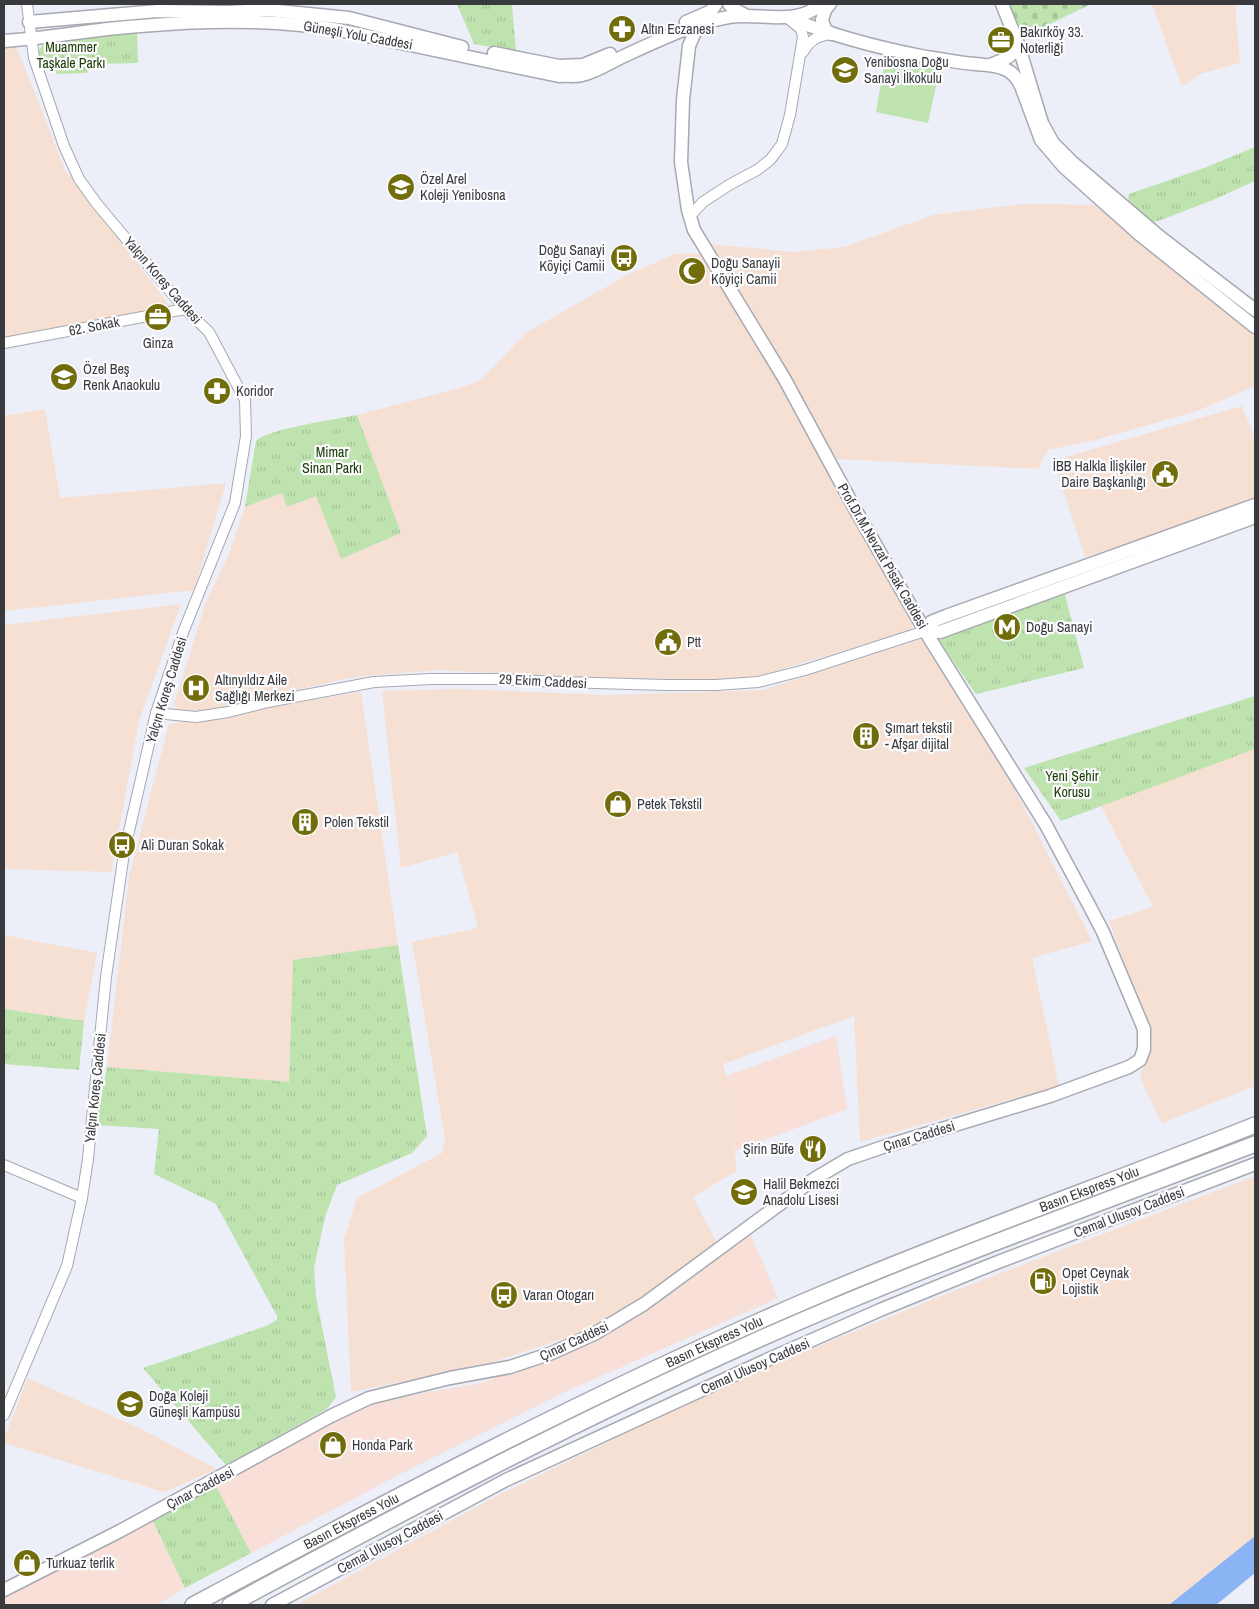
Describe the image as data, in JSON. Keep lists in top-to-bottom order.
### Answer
{
  "streets": {
    "highway": ["Basın Ekspress Yolu"],
    "main road": [
      "Güneşli Yolu Caddesi",
      "Prof.Dr.M.Nevzat Pisak Caddesi",
      "Çınar Caddesi",
      "Cemal Ulusoy Caddesi"
    ],
    "street": ["Yalçın Koreş Caddesi", "62. Sokak", "29 Ekim Caddesi"]
  },
  "crossings": [
    ["Güneşli Yolu Caddesi", "Yalçın Koreş Caddesi"],
    ["Güneşli Yolu Caddesi", "Prof.Dr.M.Nevzat Pisak Caddesi"],
    ["Yalçın Koreş Caddesi", "62. Sokak"],
    ["Yalçın Koreş Caddesi", "29 Ekim Caddesi"],
    ["Prof.Dr.M.Nevzat Pisak Caddesi", "29 Ekim Caddesi"],
    ["Prof.Dr.M.Nevzat Pisak Caddesi", "Çınar Caddesi"]
  ],
  "parks": ["Muammer Taşkale Parkı", "Mimar Sinan Parkı", "Yeni Şehir Korusu"],
  "places": {
    "pharmacy": ["Altın Eczanesi", "Koridor"],
    "office": ["Bakırköy 33. Noterliği", "Ginza"],
    "school or university": [
      "Yenibosna Doğu Sanayi İlkokulu",
      "Özel Arel Koleji Yenibosna",
      "Özel Beş Renk Anaokulu",
      "Halil Bekmezci Anadolu Lisesi",
      "Doğa Koleji Güneşli Kampüsü"
    ],
    "bus stop": ["Doğu Sanayi Köyiçi Camii", "Ali Duran Sokak", "Varan Otogarı"],
    "mosque": ["Doğu Sanayii Köyiçi Camii"],
    "public building": ["İBB Halkla İlişkiler Daire Başkanlığı", "Ptt"],
    "metro station": ["Doğu Sanayi"],
    "hospital": ["Altınyıldız Aile Sağlığı Merkezi"],
    "building": ["Şımart tekstil - Afşar dijital", "Polen Tekstil"],
    "shop": ["Petek Tekstil", "Honda Park", "Turkuaz terlik"],
    "restaurant": ["Şirin Büfe"],
    "fuel station": ["Opet Ceynak Lojistik"]
  }
}
